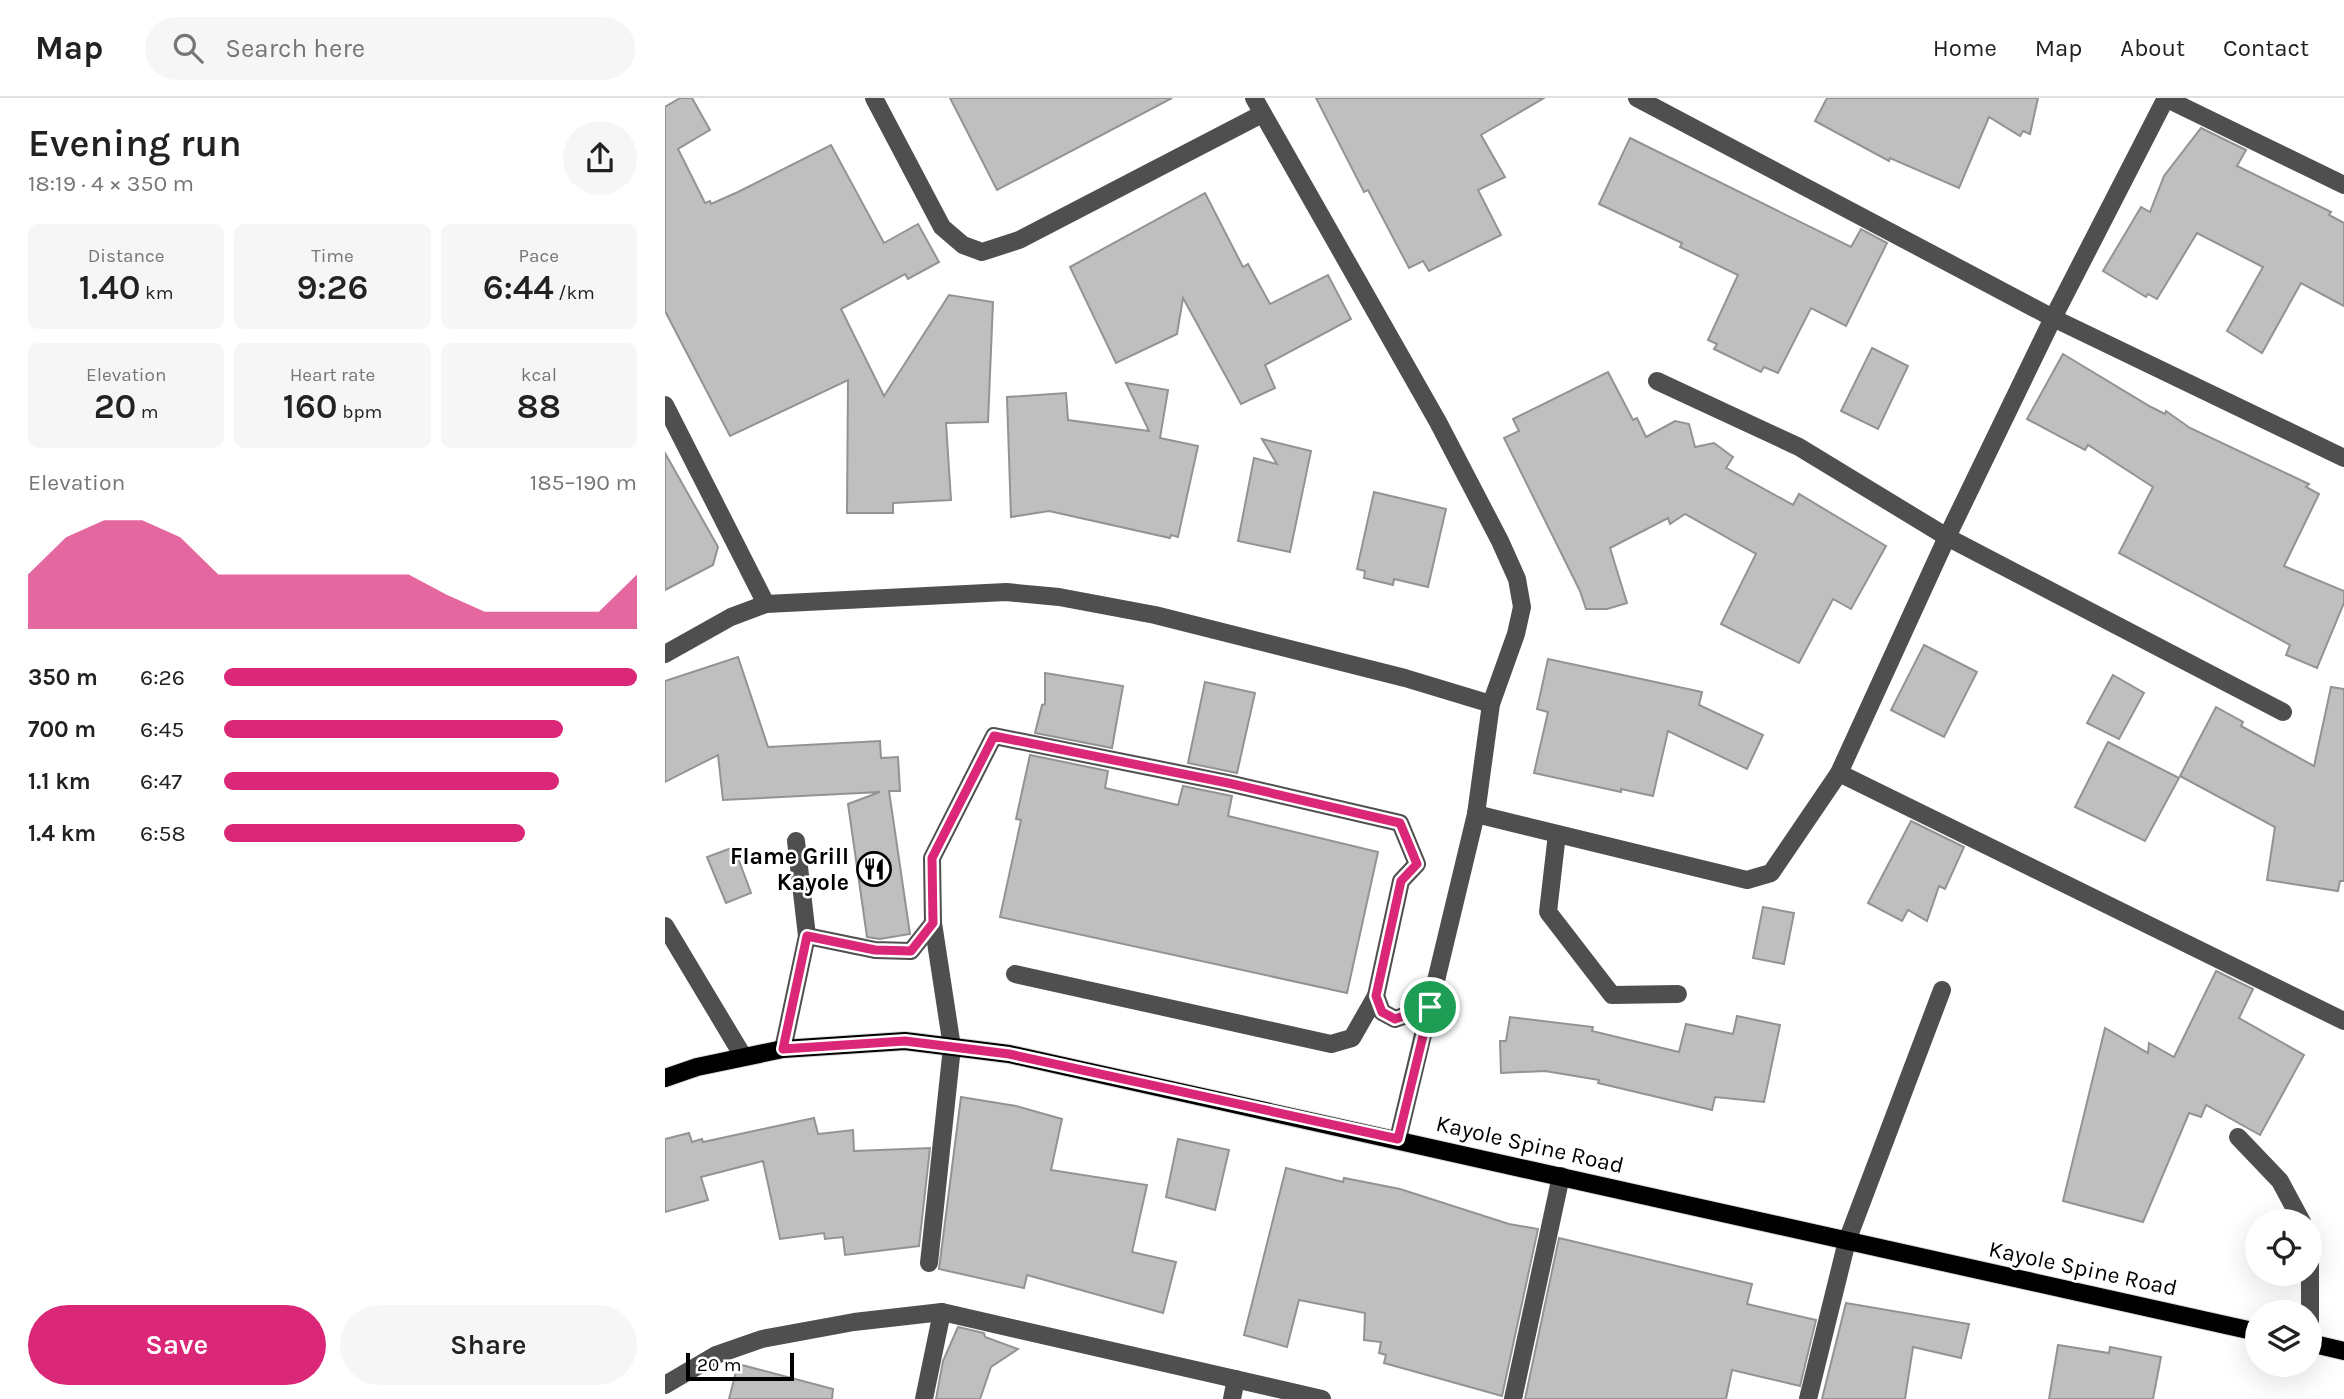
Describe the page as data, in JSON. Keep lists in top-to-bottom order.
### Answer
{
  "streets": {
    "main road": ["Kayole Spine Road"]
  },
  "places": {
    "restaurant": ["Flame Grill Kayole"]
  },
  "scale_bar": "20 m",
  "page": {
    "header": "Map",
    "search": "Search here",
    "nav": [
      "Home",
      "Map",
      "About",
      "Contact"
    ],
    "heading": ["Evening run", "18:19 · 4 × 350 m"],
    "stats": [
      ["Distance", "1.40 km"],
      ["Time", "9:26"],
      ["Pace", "6:44 /km"],
      ["Elevation", "20 m"],
      ["Heart rate", "160 bpm"],
      ["kcal", "88"]
    ],
    "chart": ["Elevation", "185–190 m"],
    "list": [
      {
        "name": "350 m",
        "note": "6:26"
      },
      {
        "name": "700 m",
        "note": "6:45"
      },
      {
        "name": "1.1 km",
        "note": "6:47"
      },
      {
        "name": "1.4 km",
        "note": "6:58"
      }
    ],
    "buttons": ["Save", "Share"],
    "scale": "20 m"
  }
}
